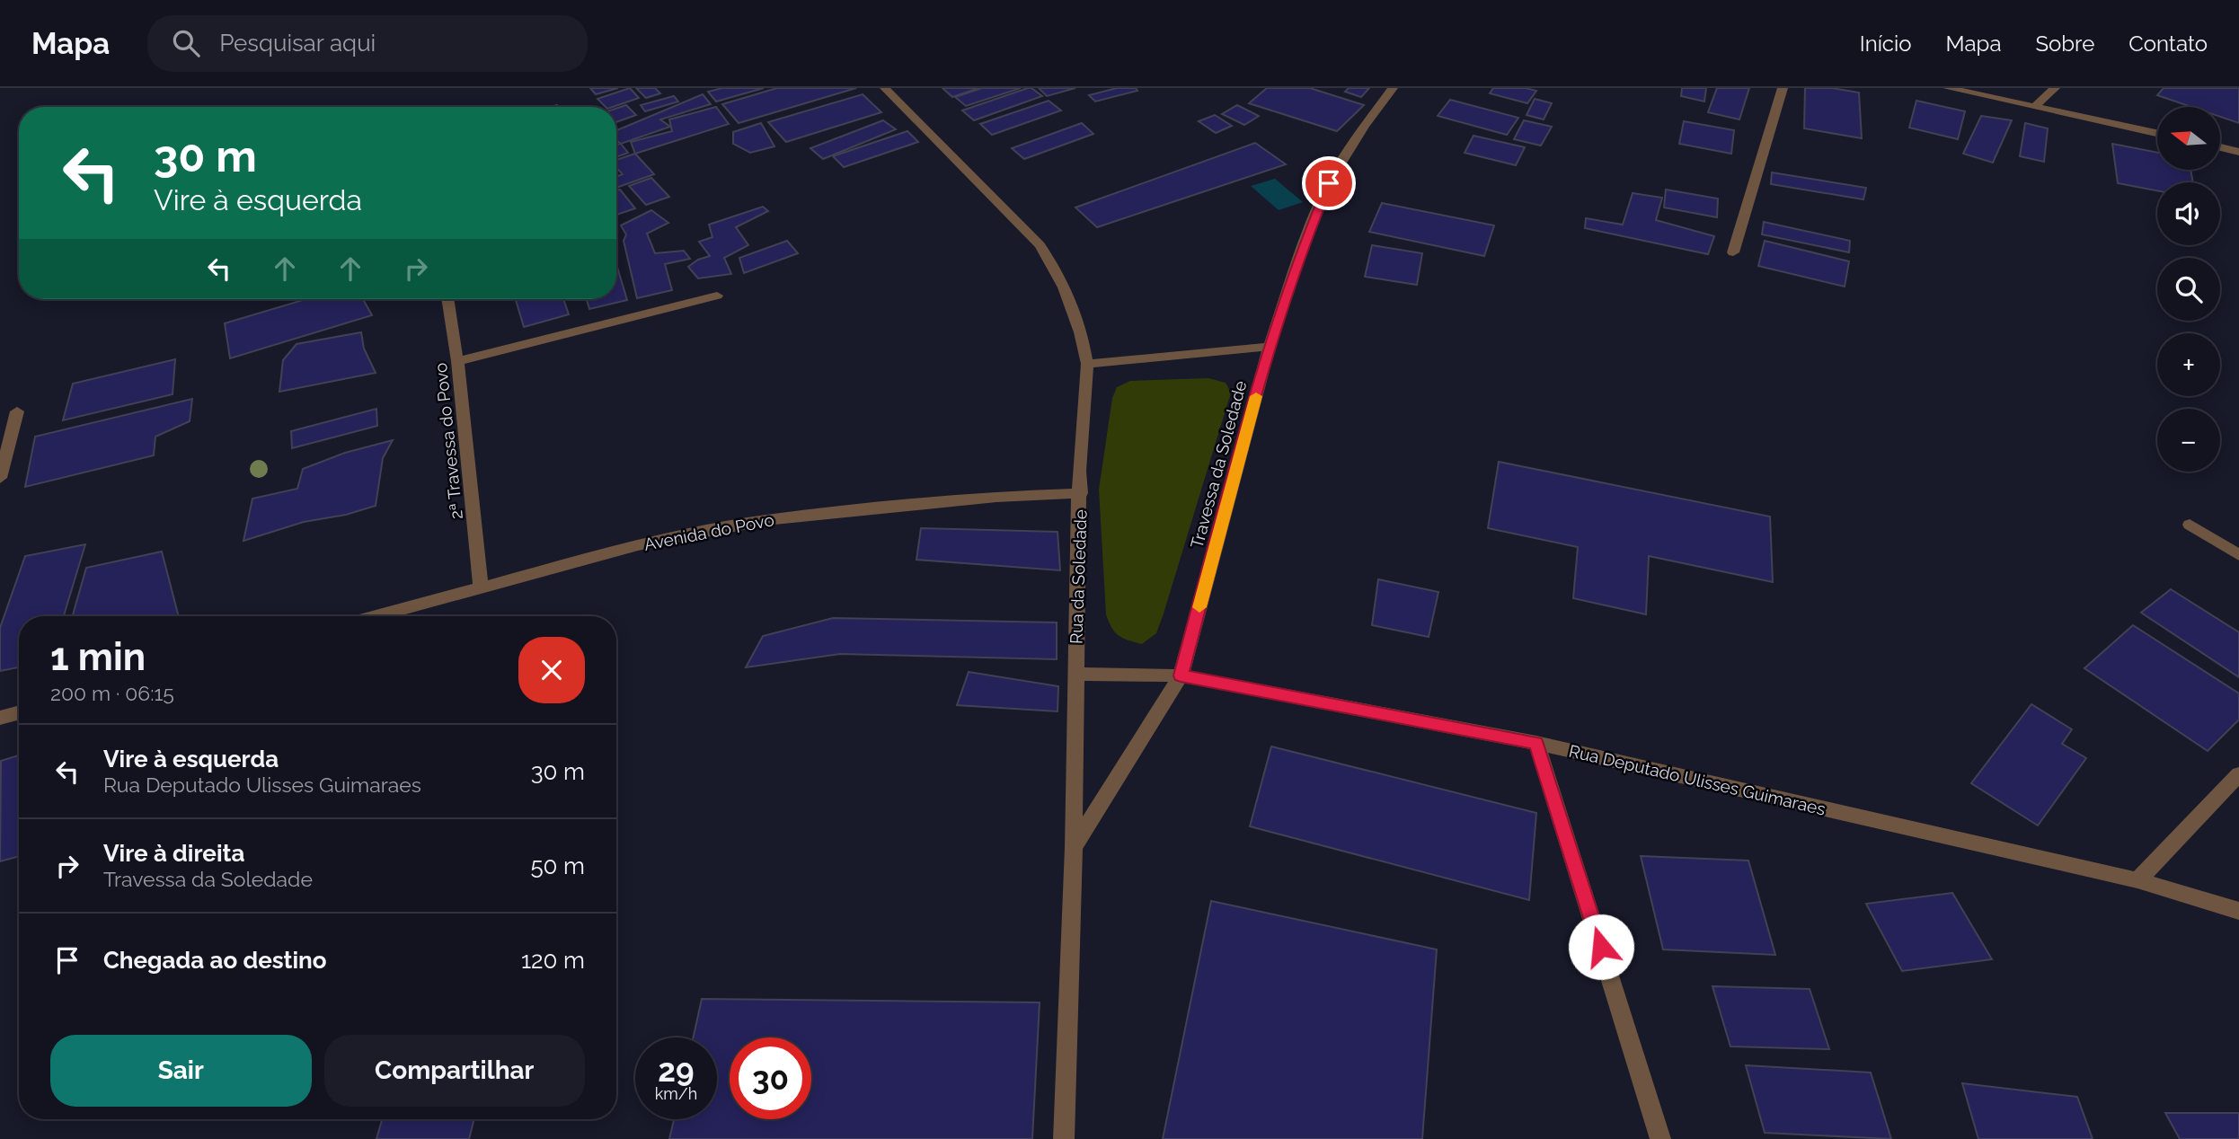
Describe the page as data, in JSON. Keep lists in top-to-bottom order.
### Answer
{
  "streets": {
    "street": [
      "2ª Travessa do Povo",
      "Travessa da Soledade",
      "Avenida do Povo",
      "Rua da Soledade",
      "Rua Deputado Ulisses Guimaraes"
    ]
  },
  "crossings": [
    ["2ª Travessa do Povo", "Avenida do Povo"],
    ["Travessa da Soledade", "Rua da Soledade"],
    ["Travessa da Soledade", "Rua Deputado Ulisses Guimaraes"],
    ["Avenida do Povo", "Rua da Soledade"],
    ["Rua da Soledade", "Rua Deputado Ulisses Guimaraes"]
  ],
  "north": "left",
  "page": {
    "header": "Mapa",
    "search": "Pesquisar aqui",
    "nav": [
      "Início",
      "Mapa",
      "Sobre",
      "Contato"
    ],
    "map_buttons": ["+", "−"],
    "turn": ["30 m", "Vire à esquerda"],
    "heading": ["1 min", "200 m · 06:15"],
    "list": [
      {
        "name": "Vire à esquerda",
        "note": "Rua Deputado Ulisses Guimaraes",
        "value": "30 m"
      },
      {
        "name": "Vire à direita",
        "note": "Travessa da Soledade",
        "value": "50 m"
      },
      {
        "name": "Chegada ao destino",
        "value": "120 m"
      }
    ],
    "buttons": ["Sair", "Compartilhar"],
    "speed": "29 km/h",
    "limit": "30"
  }
}
